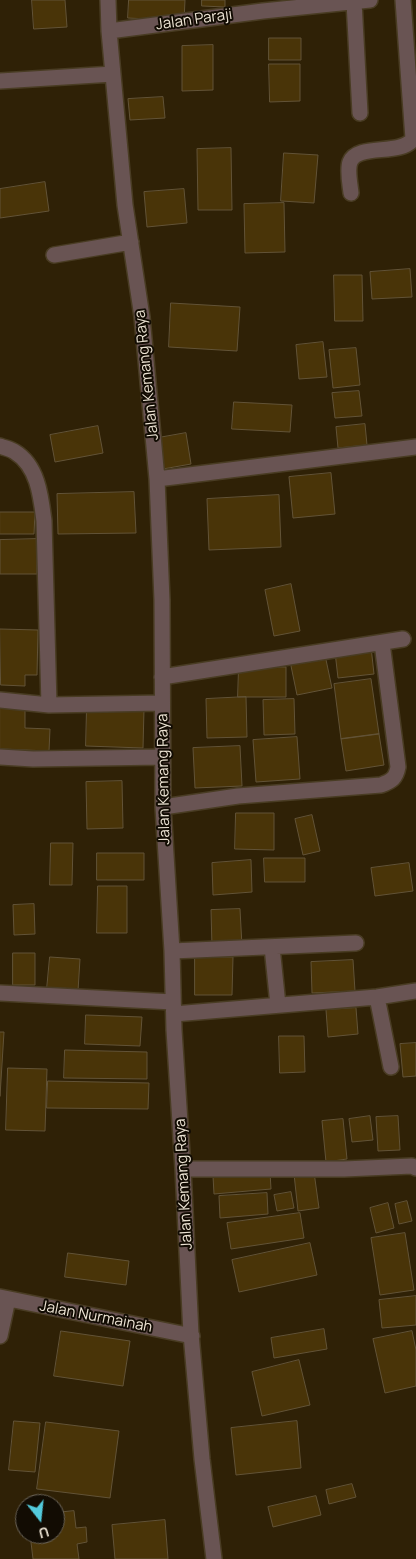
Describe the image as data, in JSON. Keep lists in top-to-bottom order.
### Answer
{
  "streets": {
    "street": ["Jalan Paraji", "Jalan Kemang Raya", "Jalan Nurmainah"]
  },
  "crossings": [
    ["Jalan Paraji", "Jalan Kemang Raya"],
    ["Jalan Kemang Raya", "Jalan Nurmainah"]
  ],
  "north": "bottom"
}
